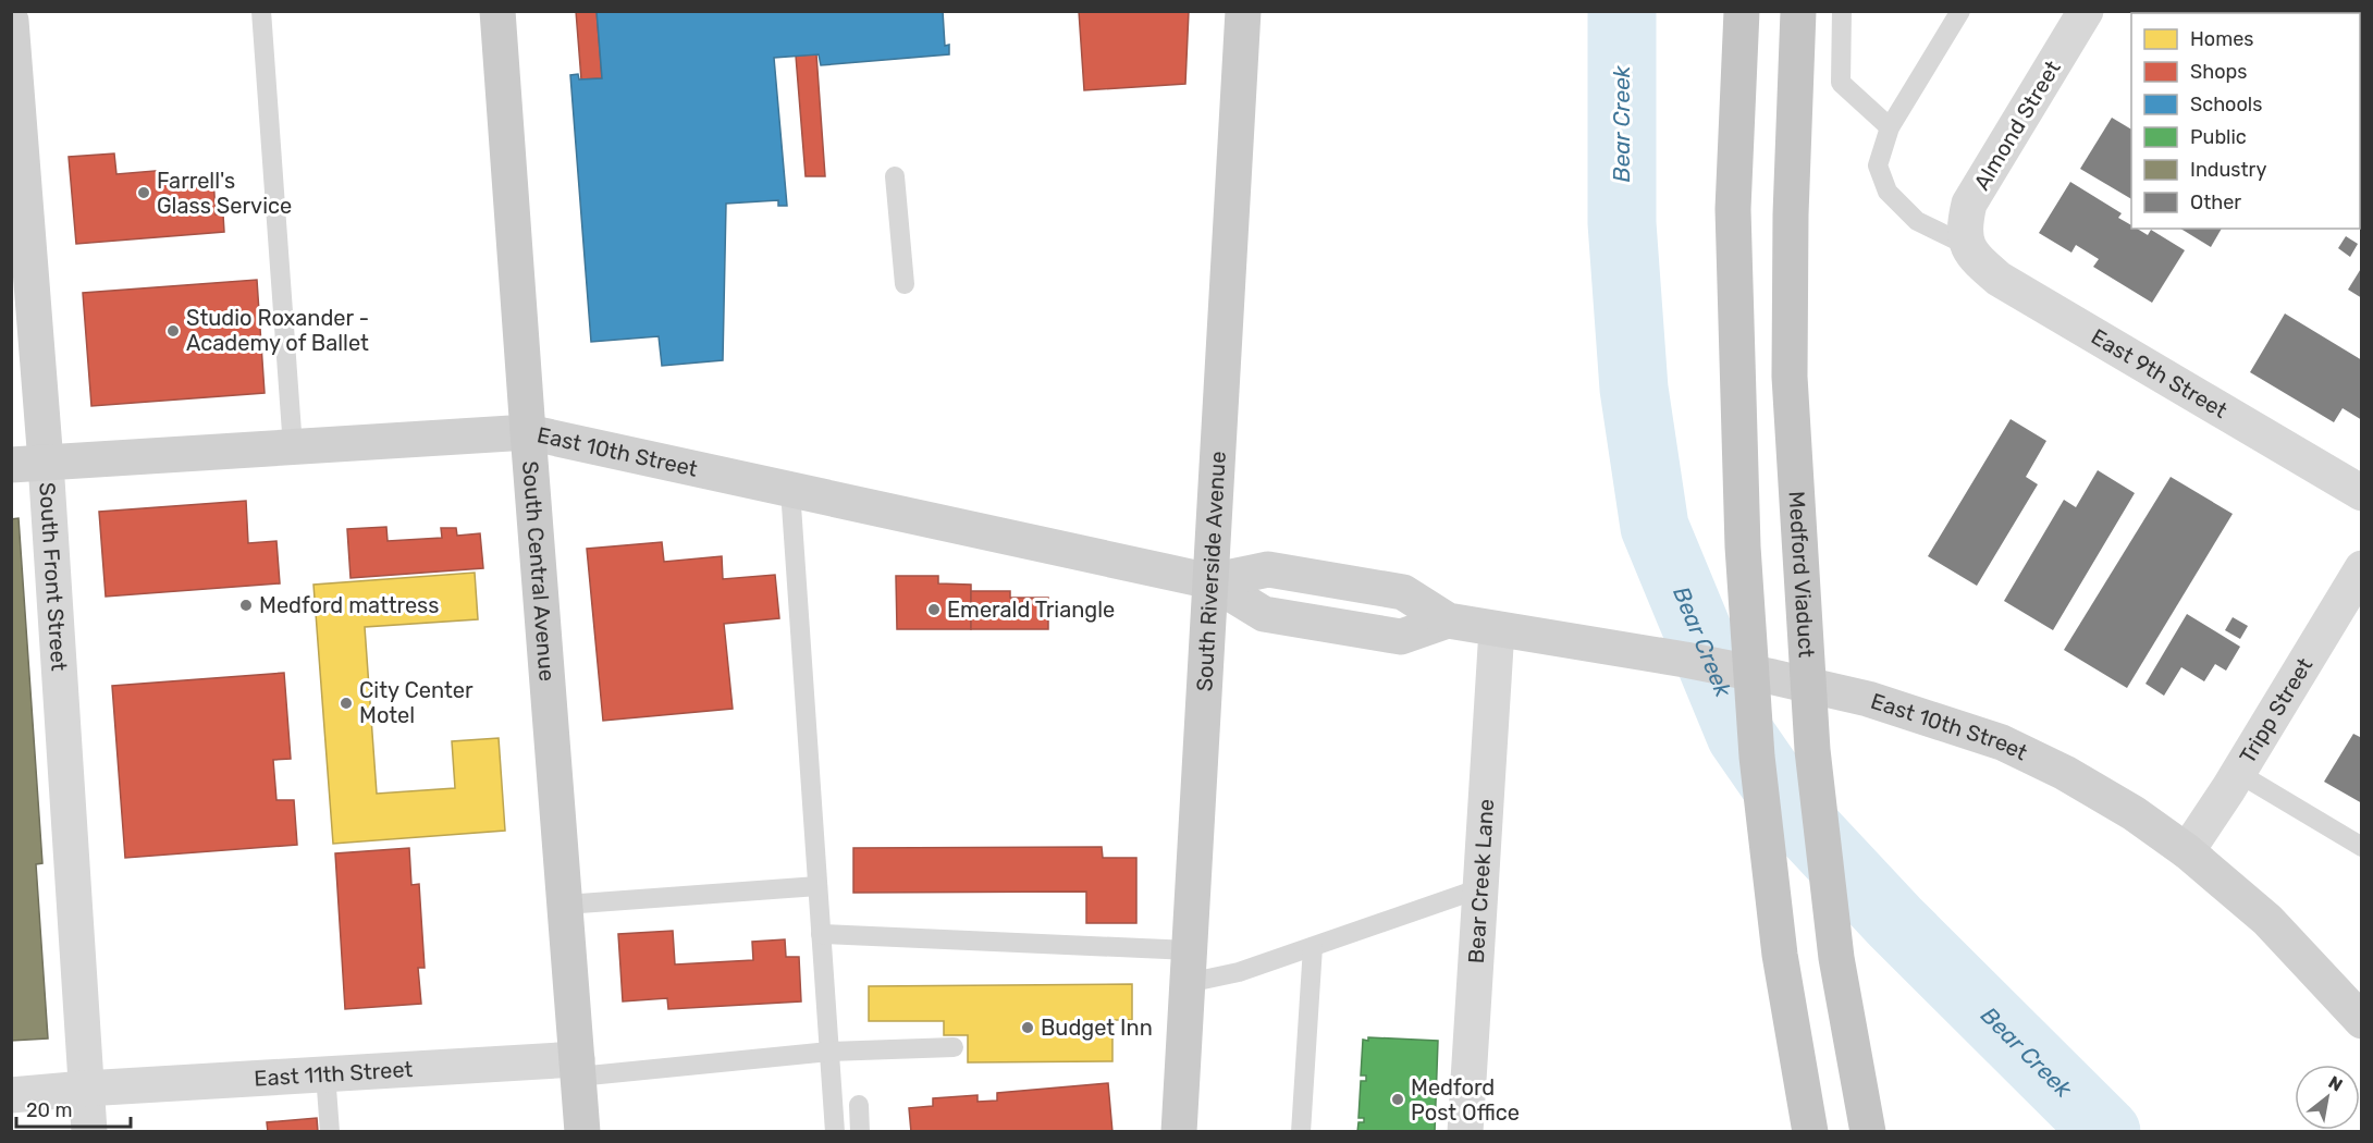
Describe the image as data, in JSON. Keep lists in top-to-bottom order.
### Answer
{
  "streets": {
    "highway": ["Medford Viaduct"],
    "main road": ["South Central Avenue", "South Riverside Avenue"],
    "street": [
      "Almond Street",
      "East 9th Street",
      "East 10th Street",
      "South Front Street",
      "Tripp Street",
      "Bear Creek Lane",
      "East 11th Street"
    ]
  },
  "crossings": [
    ["Almond Street", "East 9th Street"],
    ["East 10th Street", "South Central Avenue"],
    ["East 10th Street", "South Riverside Avenue"],
    ["East 10th Street", "South Front Street"],
    ["East 10th Street", "Tripp Street"],
    ["East 10th Street", "Bear Creek Lane"],
    ["South Central Avenue", "East 11th Street"],
    ["South Front Street", "East 11th Street"]
  ],
  "water": ["Bear Creek"],
  "places": [
    "Farrell's Glass Service",
    "Studio Roxander - Academy of Ballet",
    "Medford mattress",
    "Emerald Triangle",
    "City Center Motel",
    "Budget Inn",
    "Medford Post Office"
  ],
  "legend": [
    "Homes",
    "Shops",
    "Schools",
    "Public",
    "Industry",
    "Other"
  ],
  "scale_bar": "20 m",
  "north": "top right"
}
